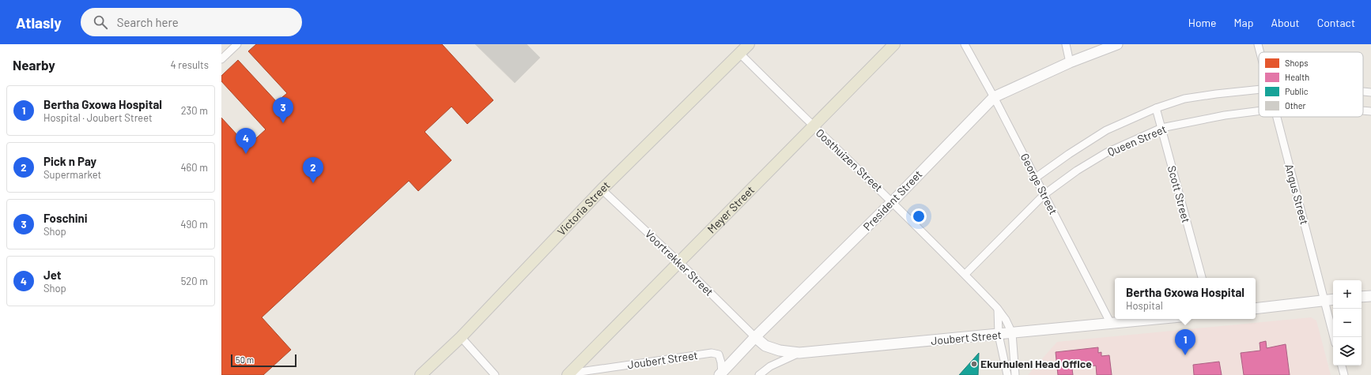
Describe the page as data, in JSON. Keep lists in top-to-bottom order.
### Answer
{
  "streets": {
    "main road": [
      "President Street",
      "Victoria Street",
      "Meyer Street",
      "Joubert Street"
    ],
    "street": [
      "Queen Street",
      "Oosthuizen Street",
      "George Street",
      "Scott Street",
      "Angus Street",
      "Voortrekker Street"
    ]
  },
  "crossings": [
    ["Queen Street", "Oosthuizen Street"],
    ["Queen Street", "George Street"],
    ["Queen Street", "Scott Street"],
    ["Oosthuizen Street", "President Street"],
    ["Oosthuizen Street", "Victoria Street"],
    ["Oosthuizen Street", "Meyer Street"],
    ["Oosthuizen Street", "Joubert Street"],
    ["George Street", "President Street"],
    ["George Street", "Joubert Street"],
    ["President Street", "Voortrekker Street"],
    ["President Street", "Joubert Street"],
    ["Victoria Street", "Voortrekker Street"],
    ["Meyer Street", "Voortrekker Street"],
    ["Meyer Street", "Joubert Street"],
    ["Voortrekker Street", "Joubert Street"]
  ],
  "places": ["Ekurhuleni Head Office"],
  "legend": [
    "Shops",
    "Health",
    "Public",
    "Other"
  ],
  "scale_bar": "50 m",
  "page": {
    "header": "Atlasly",
    "search": "Search here",
    "nav": [
      "Home",
      "Map",
      "About",
      "Contact"
    ],
    "heading": ["Nearby", "4 results"],
    "list": [
      {
        "mark": "1",
        "name": "Bertha Gxowa Hospital",
        "note": "Hospital · Joubert Street",
        "value": "230 m"
      },
      {
        "mark": "2",
        "name": "Pick n Pay",
        "note": "Supermarket",
        "value": "460 m"
      },
      {
        "mark": "3",
        "name": "Foschini",
        "note": "Shop",
        "value": "490 m"
      },
      {
        "mark": "4",
        "name": "Jet",
        "note": "Shop",
        "value": "520 m"
      }
    ],
    "pins": [
      "3",
      "4",
      "2",
      "1"
    ],
    "popup": ["Bertha Gxowa Hospital", "Hospital"],
    "map_buttons": ["+", "−"],
    "scale": "50 m"
  }
}
